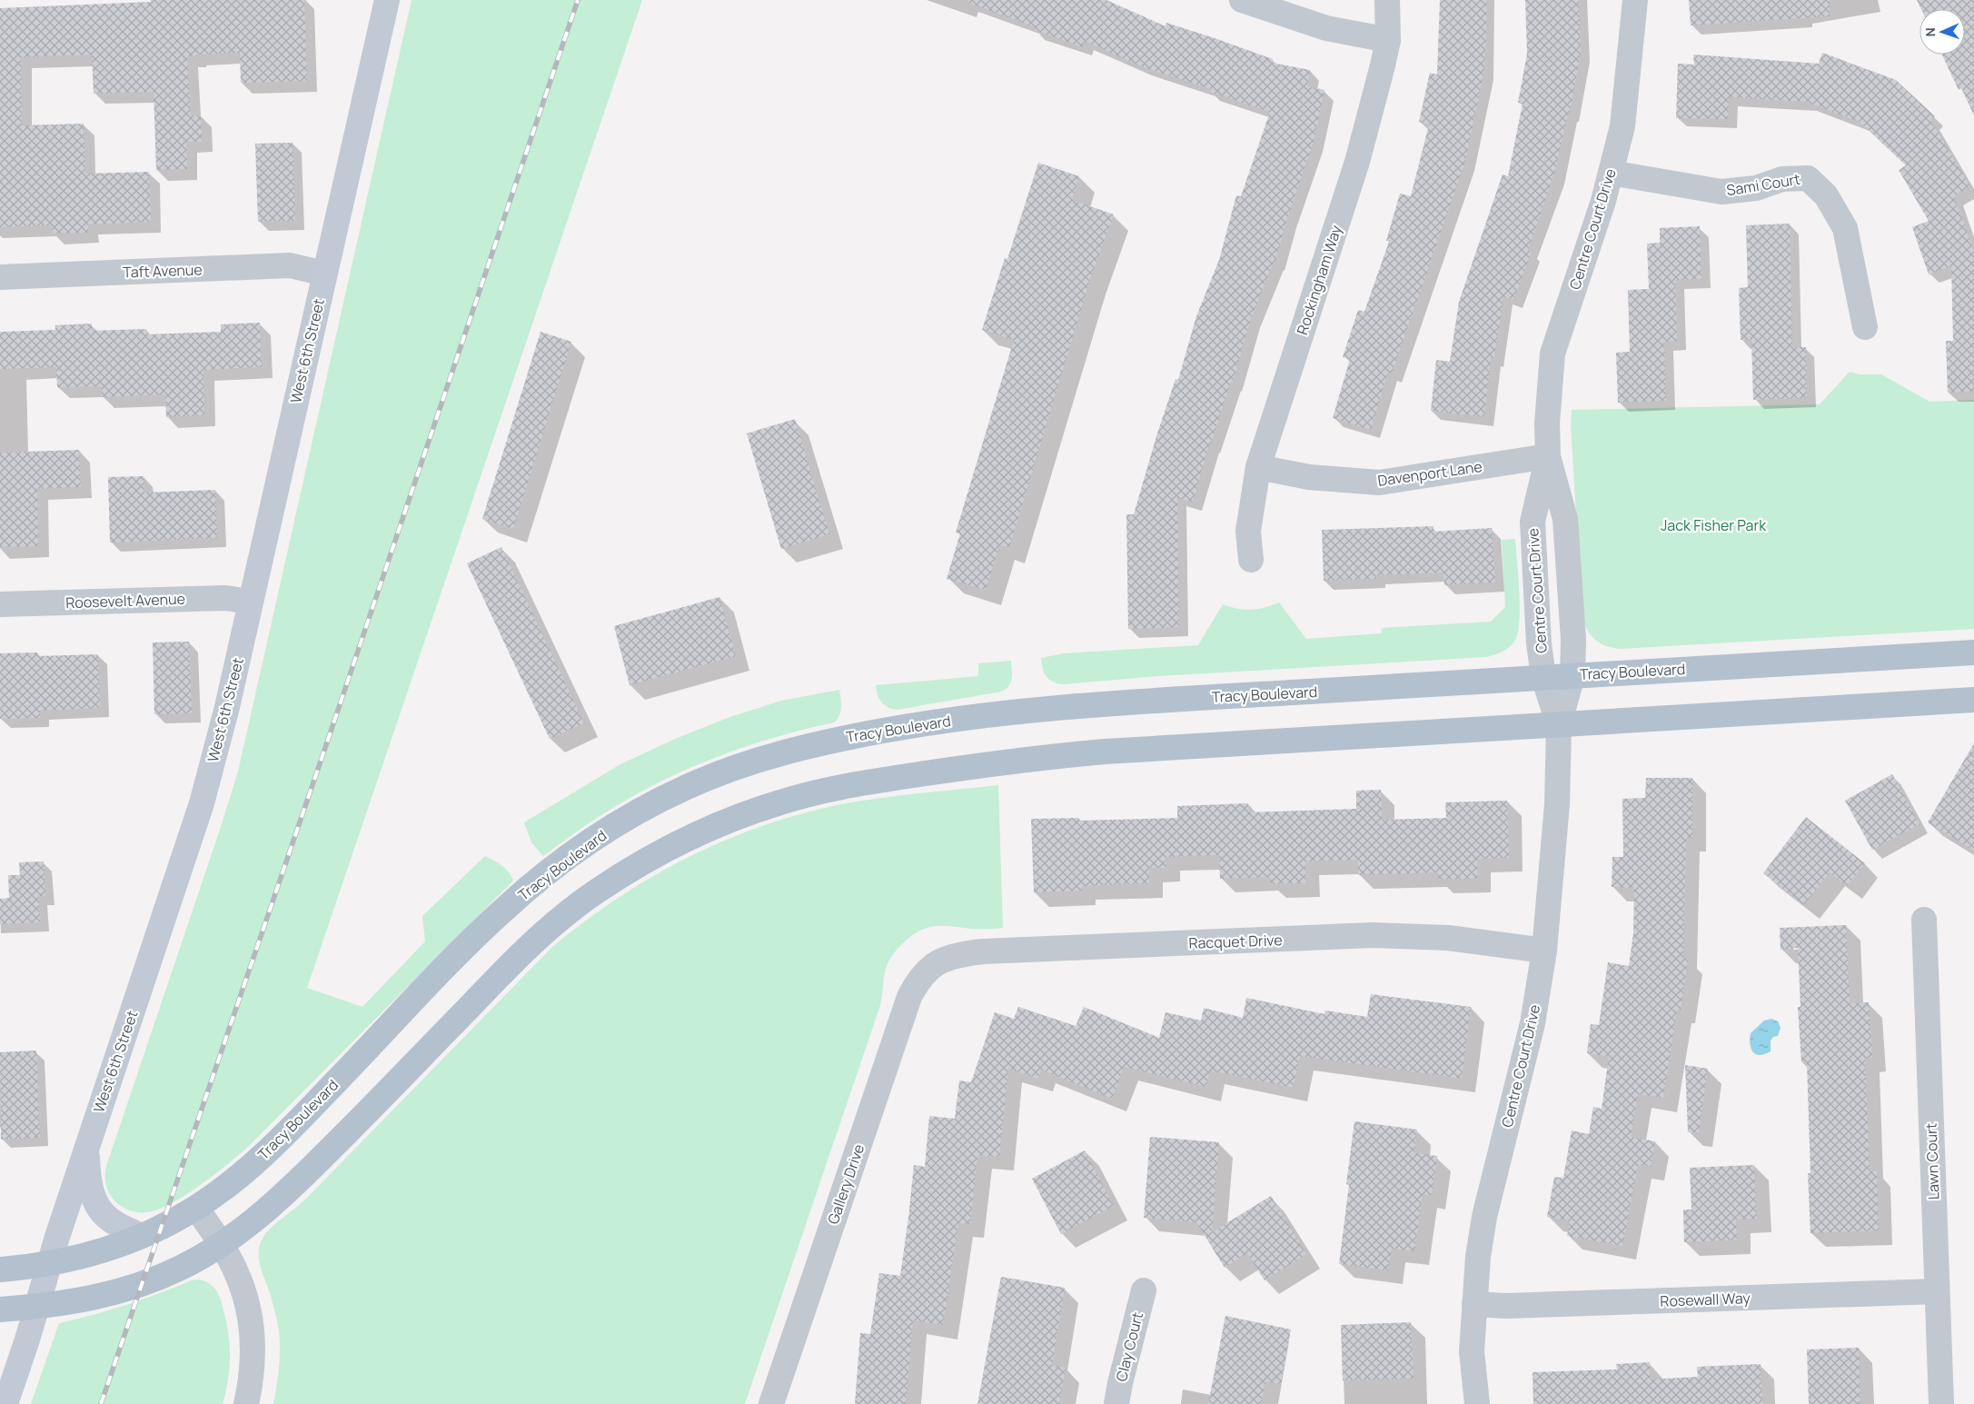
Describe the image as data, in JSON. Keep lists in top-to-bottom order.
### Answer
{
  "streets": {
    "main road": ["Tracy Boulevard"],
    "street": [
      "Sami Court",
      "Centre Court Drive",
      "Taft Avenue",
      "Rockingham Way",
      "West 6th Street",
      "Davenport Lane",
      "Roosevelt Avenue",
      "Racquet Drive",
      "Lawn Court",
      "Gallery Drive",
      "Rosewall Way",
      "Clay Court"
    ]
  },
  "crossings": [
    ["Sami Court", "Centre Court Drive"],
    ["Centre Court Drive", "Davenport Lane"],
    ["Centre Court Drive", "Tracy Boulevard"],
    ["Centre Court Drive", "Racquet Drive"],
    ["Centre Court Drive", "Rosewall Way"],
    ["Taft Avenue", "West 6th Street"],
    ["Rockingham Way", "Davenport Lane"],
    ["West 6th Street", "Roosevelt Avenue"],
    ["West 6th Street", "Tracy Boulevard"],
    ["Racquet Drive", "Gallery Drive"],
    ["Lawn Court", "Rosewall Way"]
  ],
  "parks": ["Jack Fisher Park"],
  "north": "left"
}
